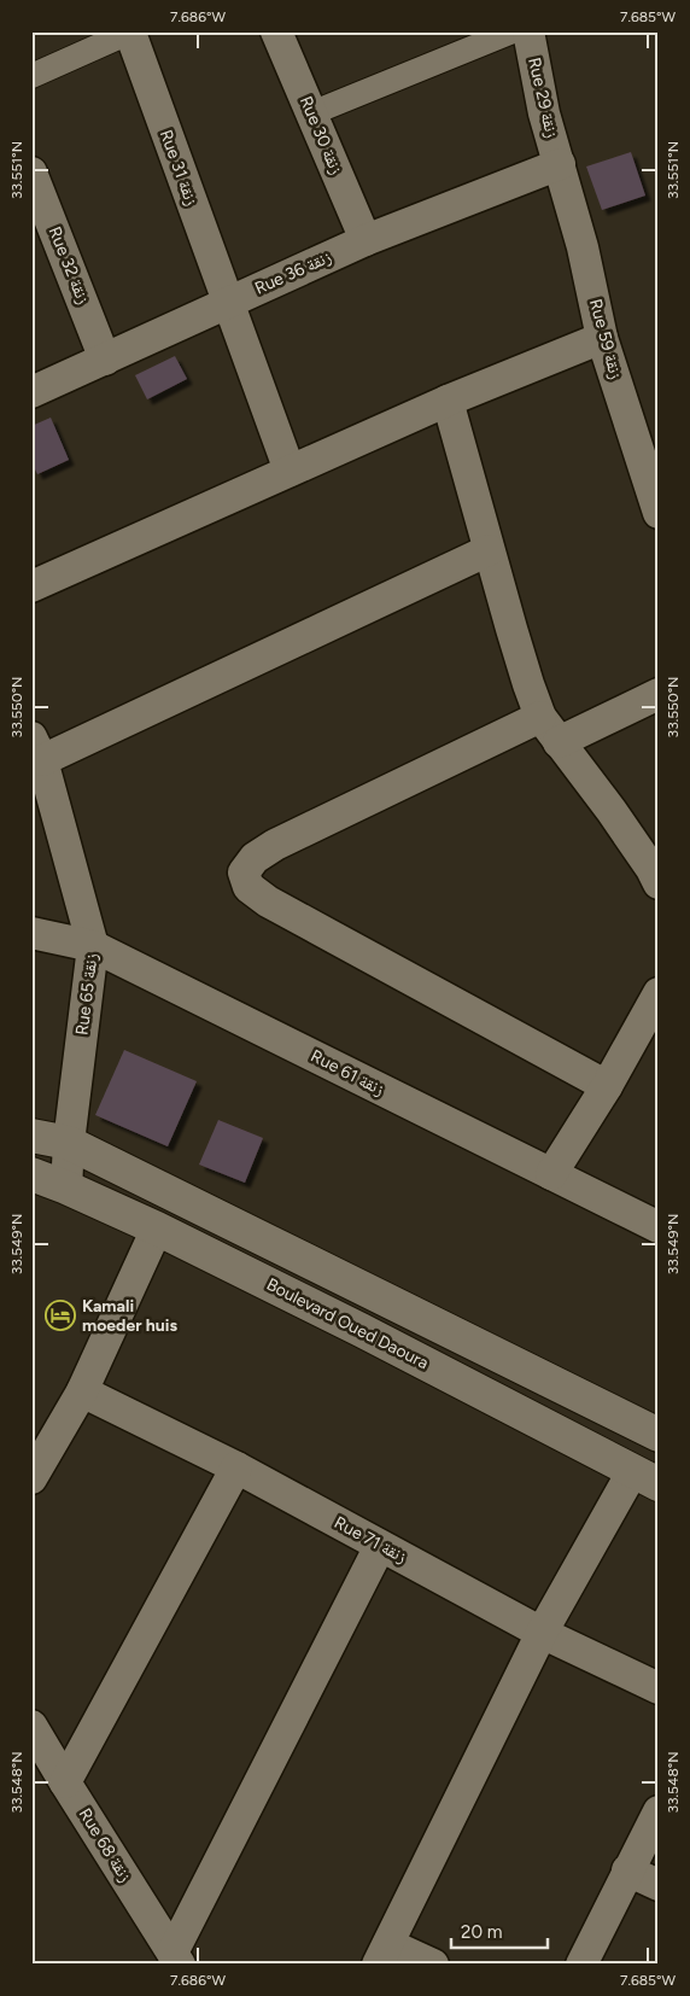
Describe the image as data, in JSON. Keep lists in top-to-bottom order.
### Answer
{
  "streets": {
    "street": [
      "Rue 29 زنقة",
      "Rue 30 زنقة",
      "Rue 31 زنقة",
      "Rue 32 زنقة",
      "Rue 36 زنقة",
      "Rue 59 زنقة",
      "Rue 65 زنقة",
      "Rue 61 زنقة",
      "Boulevard Oued Daoura",
      "Rue 71 زنقة",
      "Rue 68 زنقة"
    ]
  },
  "crossings": [
    ["Rue 29 زنقة", "Rue 36 زنقة"],
    ["Rue 29 زنقة", "Rue 59 زنقة"],
    ["Rue 30 زنقة", "Rue 36 زنقة"],
    ["Rue 31 زنقة", "Rue 36 زنقة"],
    ["Rue 32 زنقة", "Rue 36 زنقة"],
    ["Rue 36 زنقة", "Rue 59 زنقة"],
    ["Rue 65 زنقة", "Rue 61 زنقة"],
    ["Rue 65 زنقة", "Boulevard Oued Daoura"]
  ],
  "places": {
    "hotel": ["Kamali moeder huis"]
  },
  "scale_bar": "20 m",
  "coordinates": [
    "7.686°W",
    "7.685°W",
    "33.551°N",
    "33.550°N",
    "33.549°N",
    "33.548°N"
  ]
}
